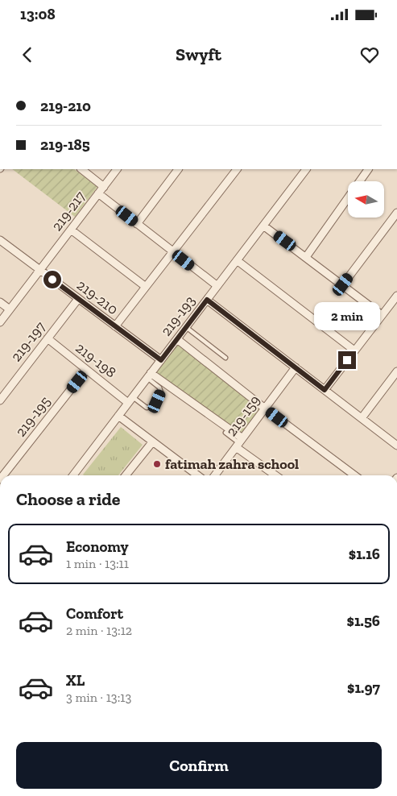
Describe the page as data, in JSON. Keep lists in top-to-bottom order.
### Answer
{
  "streets": {
    "street": [
      "219-217",
      "219-210",
      "219-193",
      "219-197",
      "219-198",
      "219-159",
      "219-195"
    ]
  },
  "crossings": [
    ["219-217", "219-210"],
    ["219-210", "219-193"],
    ["219-210", "219-197"],
    ["219-193", "219-198"],
    ["219-197", "219-198"],
    ["219-198", "219-195"]
  ],
  "places": ["fatimah zahra school"],
  "north": "left",
  "page": {
    "status": "13:08",
    "header": "Swyft",
    "banner": ["219-210", "219-185"],
    "bubble": "2 min",
    "heading": "Choose a ride",
    "list": [
      {
        "name": "Economy",
        "note": "1 min · 13:11",
        "value": "$1.16"
      },
      {
        "name": "Comfort",
        "note": "2 min · 13:12",
        "value": "$1.56"
      },
      {
        "name": "XL",
        "note": "3 min · 13:13",
        "value": "$1.97"
      }
    ],
    "buttons": "Confirm"
  }
}
